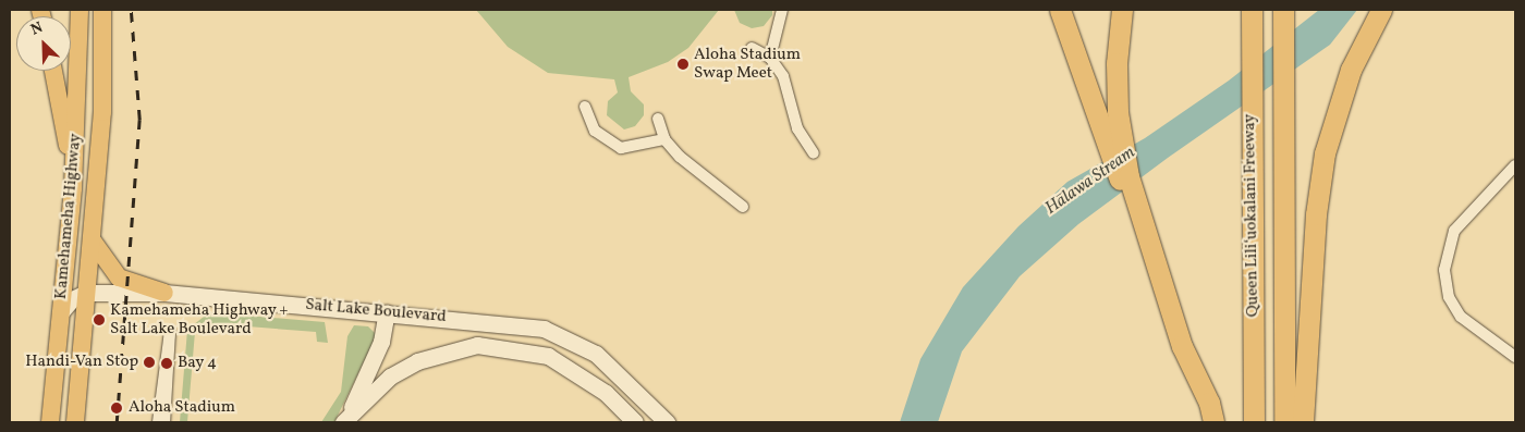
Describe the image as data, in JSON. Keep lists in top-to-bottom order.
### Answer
{
  "streets": {
    "highway": ["Queen Liliʻuokalani Freeway"],
    "main road": ["Kamehameha Highway", "Salt Lake Boulevard"]
  },
  "crossings": [
    ["Kamehameha Highway", "Salt Lake Boulevard"]
  ],
  "water": ["Hālawa Stream"],
  "places": [
    "Aloha Stadium Swap Meet",
    "Kamehameha Highway + Salt Lake Boulevard",
    "Handi-Van Stop",
    "Bay 4",
    "Aloha Stadium"
  ],
  "north": "top left"
}
